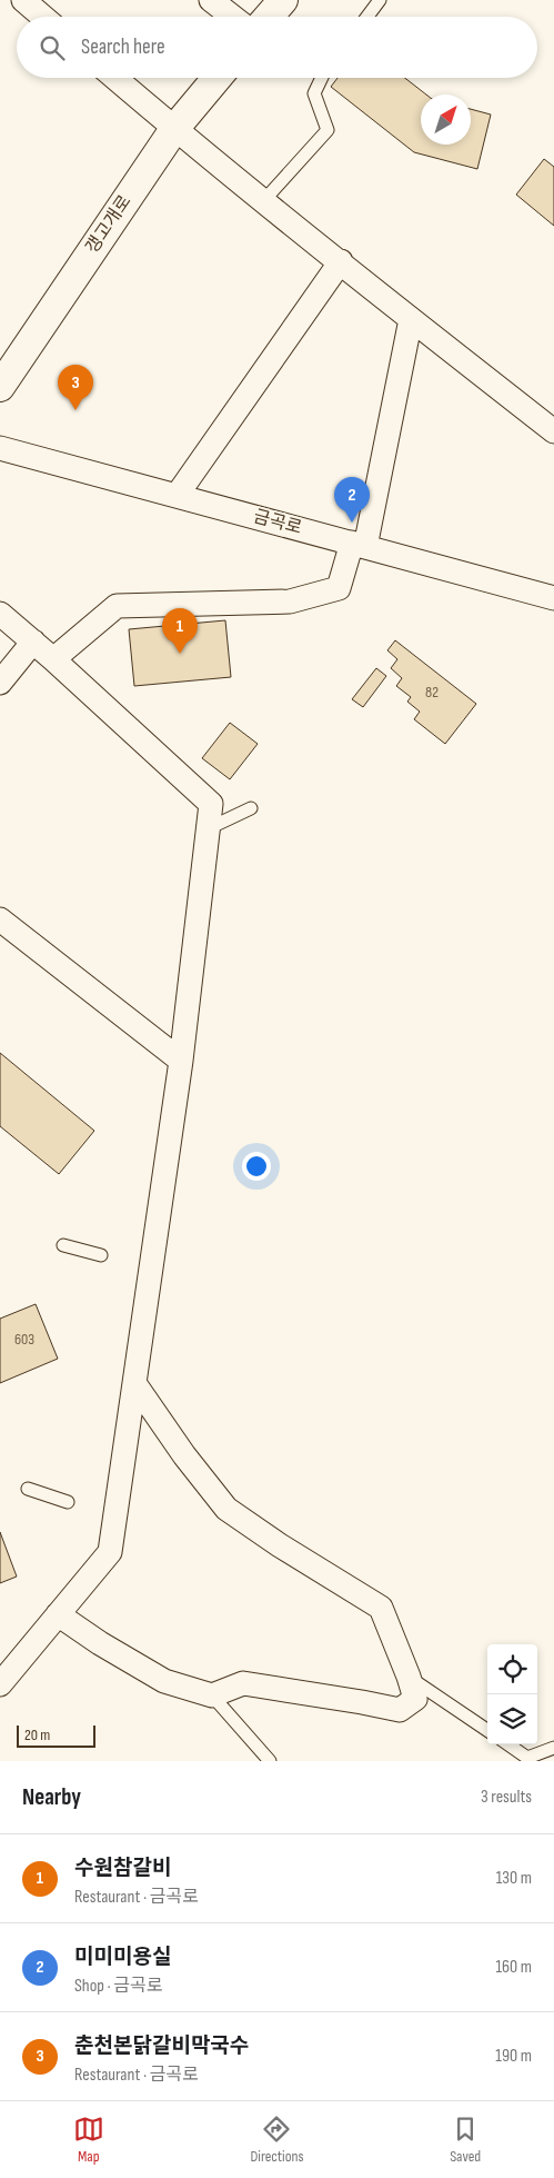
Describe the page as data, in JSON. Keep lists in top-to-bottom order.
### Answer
{
  "streets": {
    "street": ["갱고개로", "금곡로"]
  },
  "house_numbers": ["82", "603"],
  "scale_bar": "20 m",
  "north": "top right",
  "page": {
    "search": "Search here",
    "pins": ["3", "2", "1"],
    "scale": "20 m",
    "heading": ["Nearby", "3 results"],
    "list": [
      {
        "mark": "1",
        "name": "수원참갈비",
        "note": "Restaurant · 금곡로",
        "value": "130 m"
      },
      {
        "mark": "2",
        "name": "미미미용실",
        "note": "Shop · 금곡로",
        "value": "160 m"
      },
      {
        "mark": "3",
        "name": "춘천본닭갈비막국수",
        "note": "Restaurant · 금곡로",
        "value": "190 m"
      }
    ],
    "nav": ["Map", "Directions", "Saved"]
  }
}
